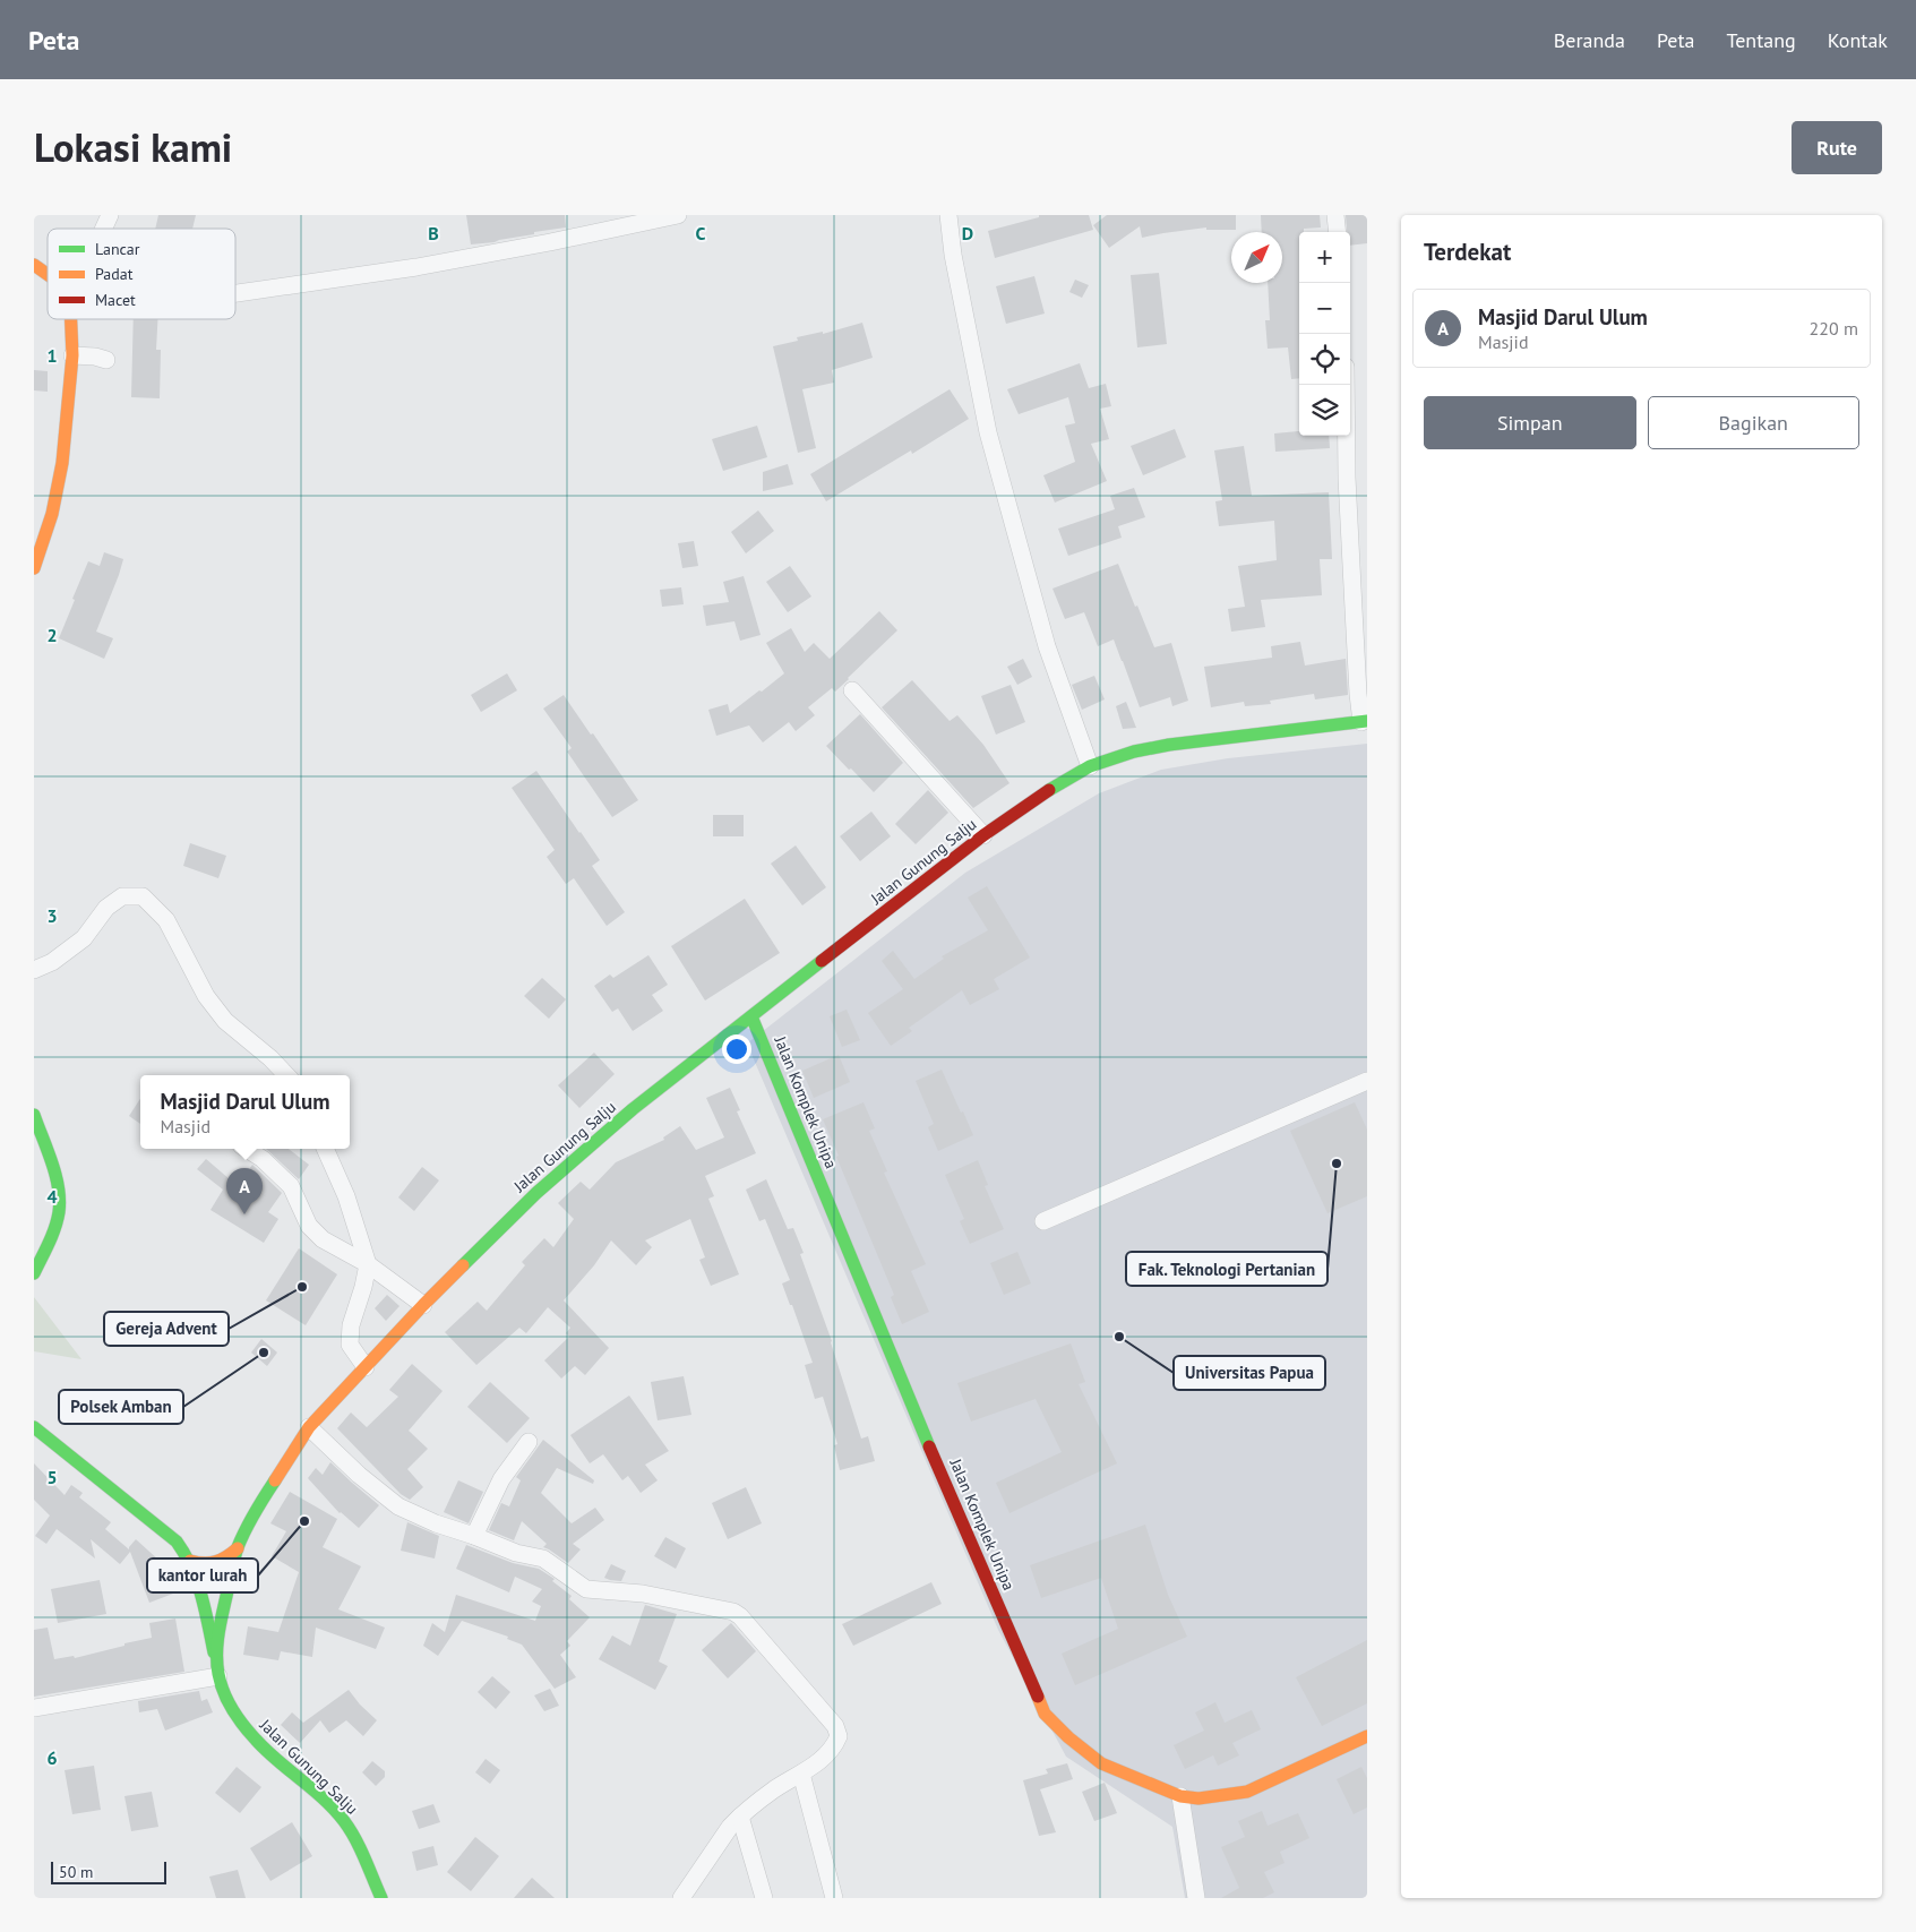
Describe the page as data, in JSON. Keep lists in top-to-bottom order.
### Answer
{
  "streets": {
    "main road": ["Jalan Gunung Salju", "Jalan Komplek Unipa"]
  },
  "crossings": [
    ["Jalan Gunung Salju", "Jalan Komplek Unipa"]
  ],
  "places": [
    "Fak. Teknologi Pertanian",
    "Gereja Advent",
    "Universitas Papua",
    "Polsek Amban",
    "kantor lurah"
  ],
  "legend": ["Lancar", "Padat", "Macet"],
  "scale_bar": "50 m",
  "north": "top right",
  "page": {
    "header": "Peta",
    "nav": [
      "Beranda",
      "Peta",
      "Tentang",
      "Kontak"
    ],
    "title": "Lokasi kami",
    "buttons": [
      "Rute",
      ["Simpan", "Bagikan"]
    ],
    "heading": "Terdekat",
    "map_buttons": ["+", "−"],
    "list": [
      {
        "mark": "A",
        "name": "Masjid Darul Ulum",
        "note": "Masjid",
        "value": "220 m"
      }
    ],
    "popup": ["Masjid Darul Ulum", "Masjid"],
    "pins": "A",
    "scale": "50 m"
  },
  "grid": {
    "columns": ["B", "C", "D"],
    "rows": [
      "1",
      "2",
      "3",
      "4",
      "5",
      "6"
    ]
  }
}
